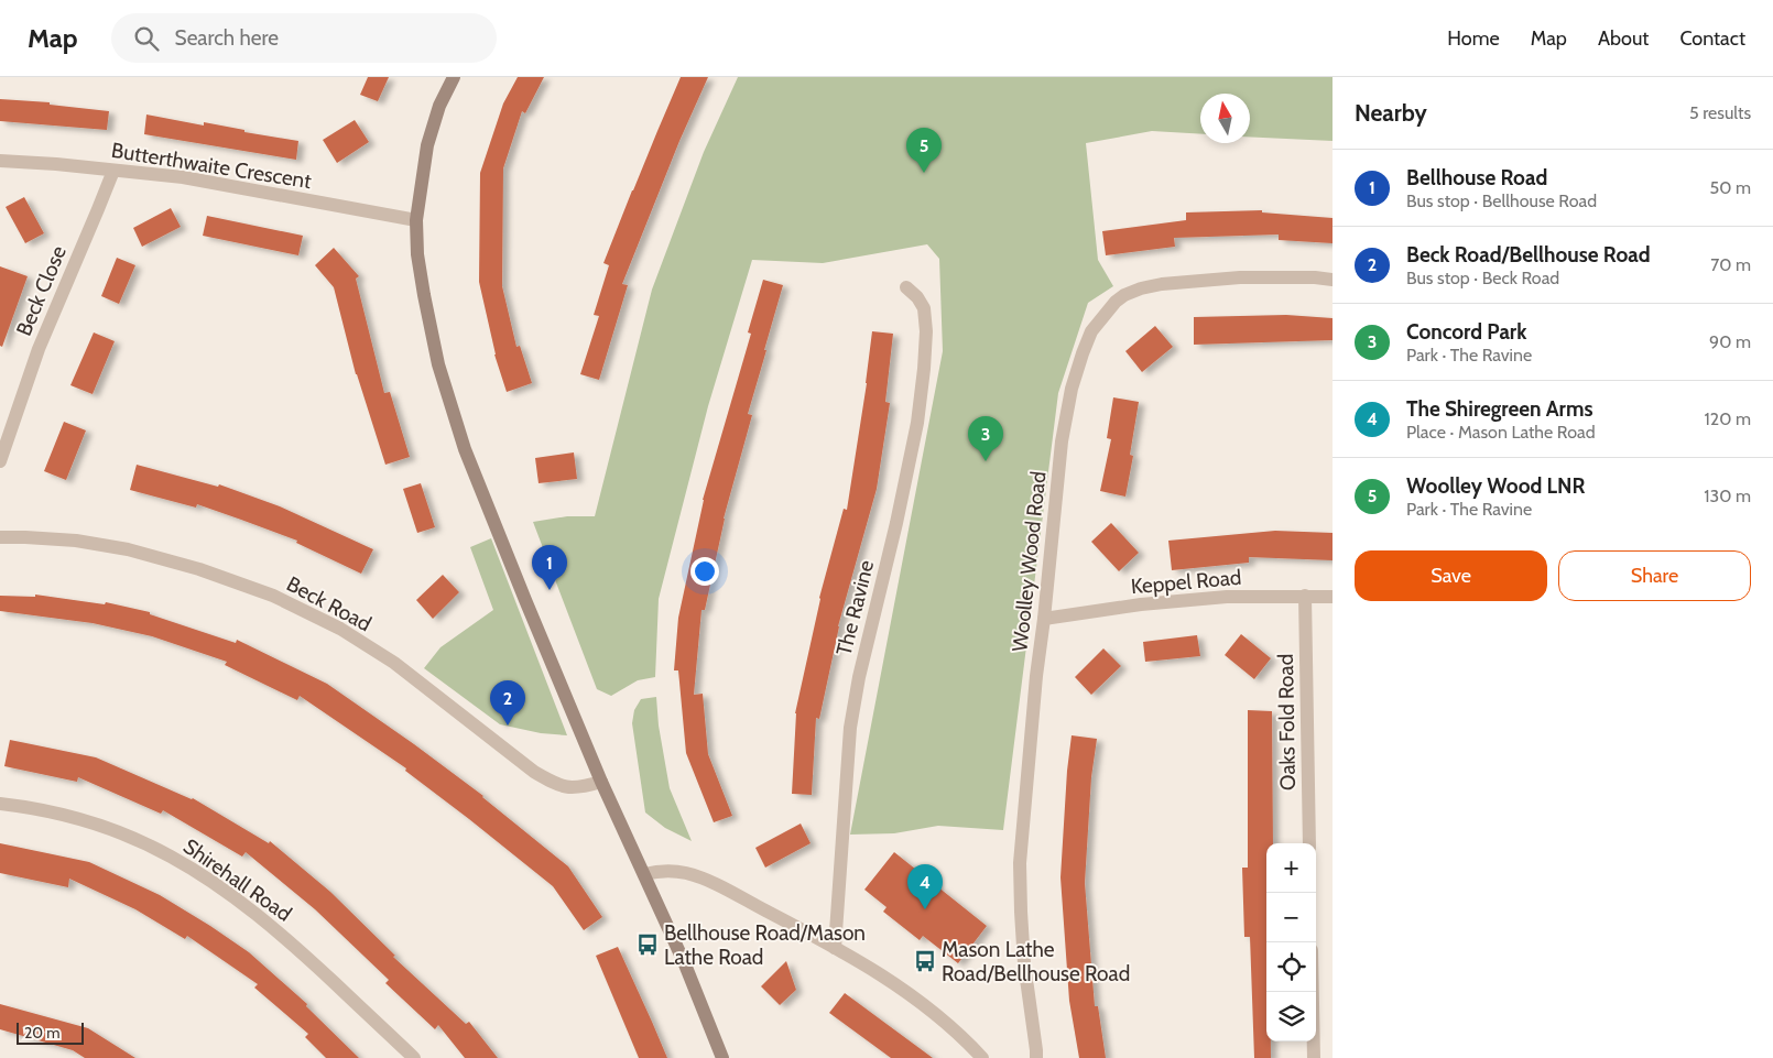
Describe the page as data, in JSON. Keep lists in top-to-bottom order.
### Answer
{
  "streets": {
    "street": [
      "Butterthwaite Crescent",
      "Beck Close",
      "Woolley Wood Road",
      "Keppel Road",
      "Beck Road",
      "The Ravine",
      "Oaks Fold Road",
      "Shirehall Road"
    ]
  },
  "crossings": [
    ["Butterthwaite Crescent", "Beck Close"],
    ["Woolley Wood Road", "Keppel Road"],
    ["Keppel Road", "Oaks Fold Road"]
  ],
  "places": {
    "bus stop": ["Bellhouse Road/Mason Lathe Road", "Mason Lathe Road/Bellhouse Road"]
  },
  "scale_bar": "20 m",
  "north": "top",
  "page": {
    "header": "Map",
    "search": "Search here",
    "nav": [
      "Home",
      "Map",
      "About",
      "Contact"
    ],
    "heading": ["Nearby", "5 results"],
    "pins": [
      "5",
      "3",
      "1",
      "2",
      "4"
    ],
    "list": [
      {
        "mark": "1",
        "name": "Bellhouse Road",
        "note": "Bus stop · Bellhouse Road",
        "value": "50 m"
      },
      {
        "mark": "2",
        "name": "Beck Road/Bellhouse Road",
        "note": "Bus stop · Beck Road",
        "value": "70 m"
      },
      {
        "mark": "3",
        "name": "Concord Park",
        "note": "Park · The Ravine",
        "value": "90 m"
      },
      {
        "mark": "4",
        "name": "The Shiregreen Arms",
        "note": "Place · Mason Lathe Road",
        "value": "120 m"
      },
      {
        "mark": "5",
        "name": "Woolley Wood LNR",
        "note": "Park · The Ravine",
        "value": "130 m"
      }
    ],
    "buttons": ["Save", "Share"],
    "map_buttons": ["+", "−"],
    "scale": "20 m"
  }
}
